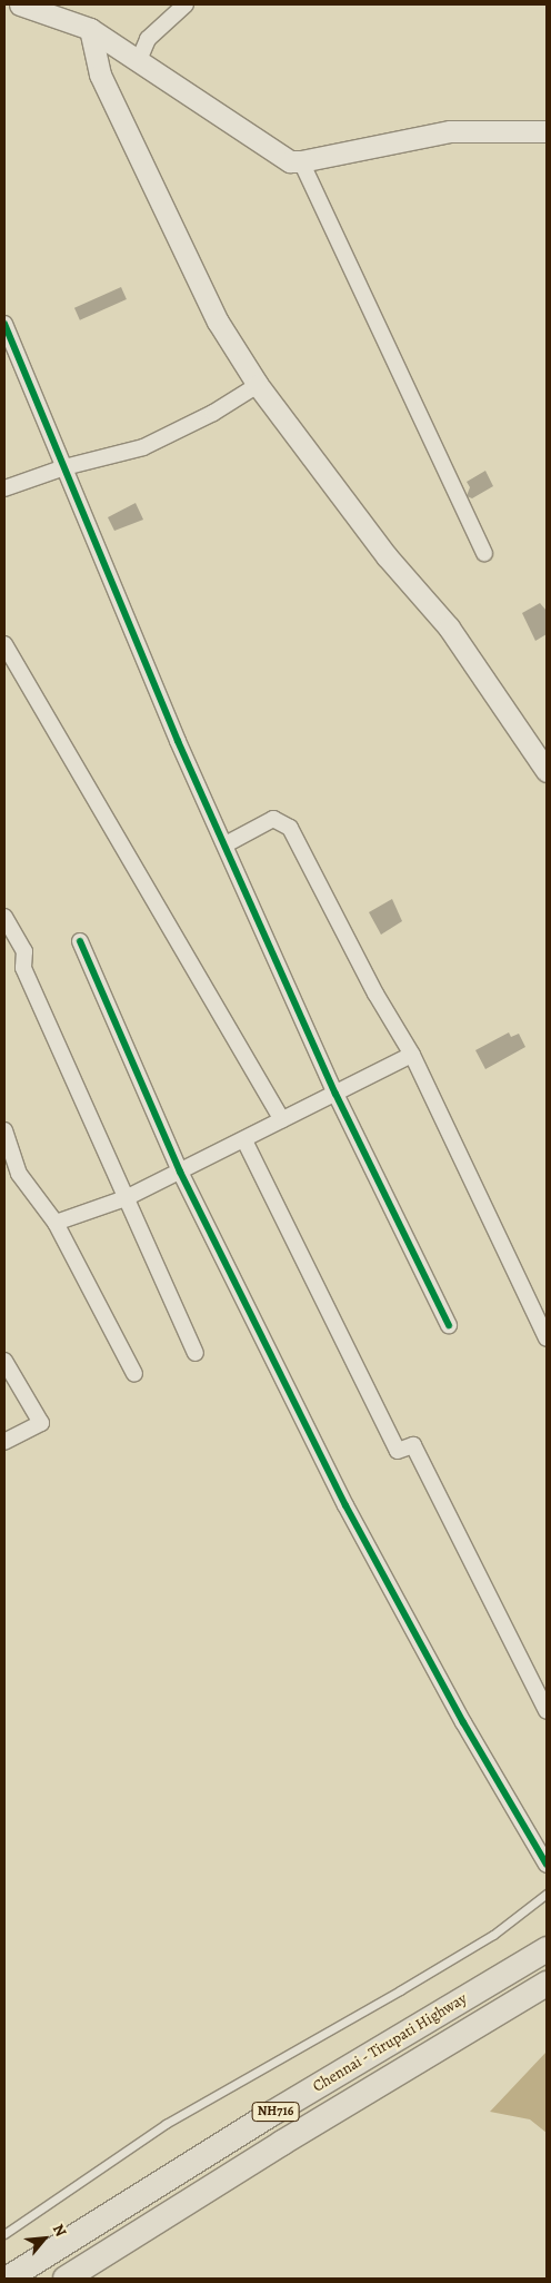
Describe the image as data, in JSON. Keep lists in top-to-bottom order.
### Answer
{
  "streets": {
    "highway": ["Chennai - Tirupati Highway", "NH716"]
  },
  "north": "top right"
}
